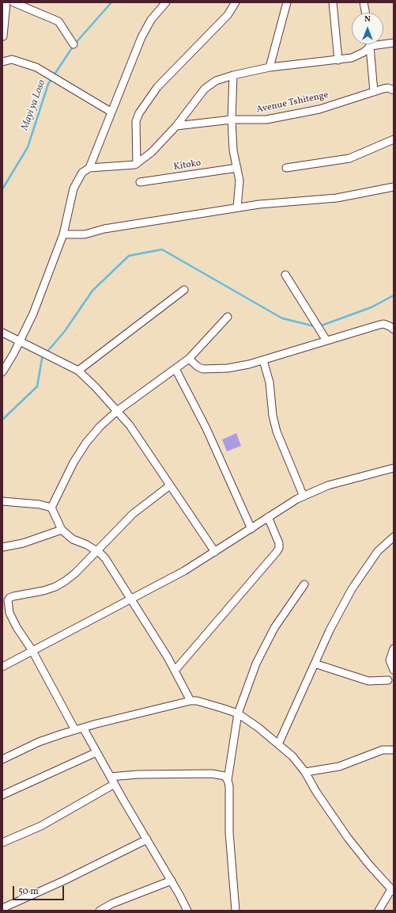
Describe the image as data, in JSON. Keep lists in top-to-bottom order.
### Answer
{
  "streets": {
    "street": ["Avenue Tshitenge", "Kitoko"]
  },
  "water": ["Mayi ya Loso"],
  "scale_bar": "50 m",
  "north": "top"
}
